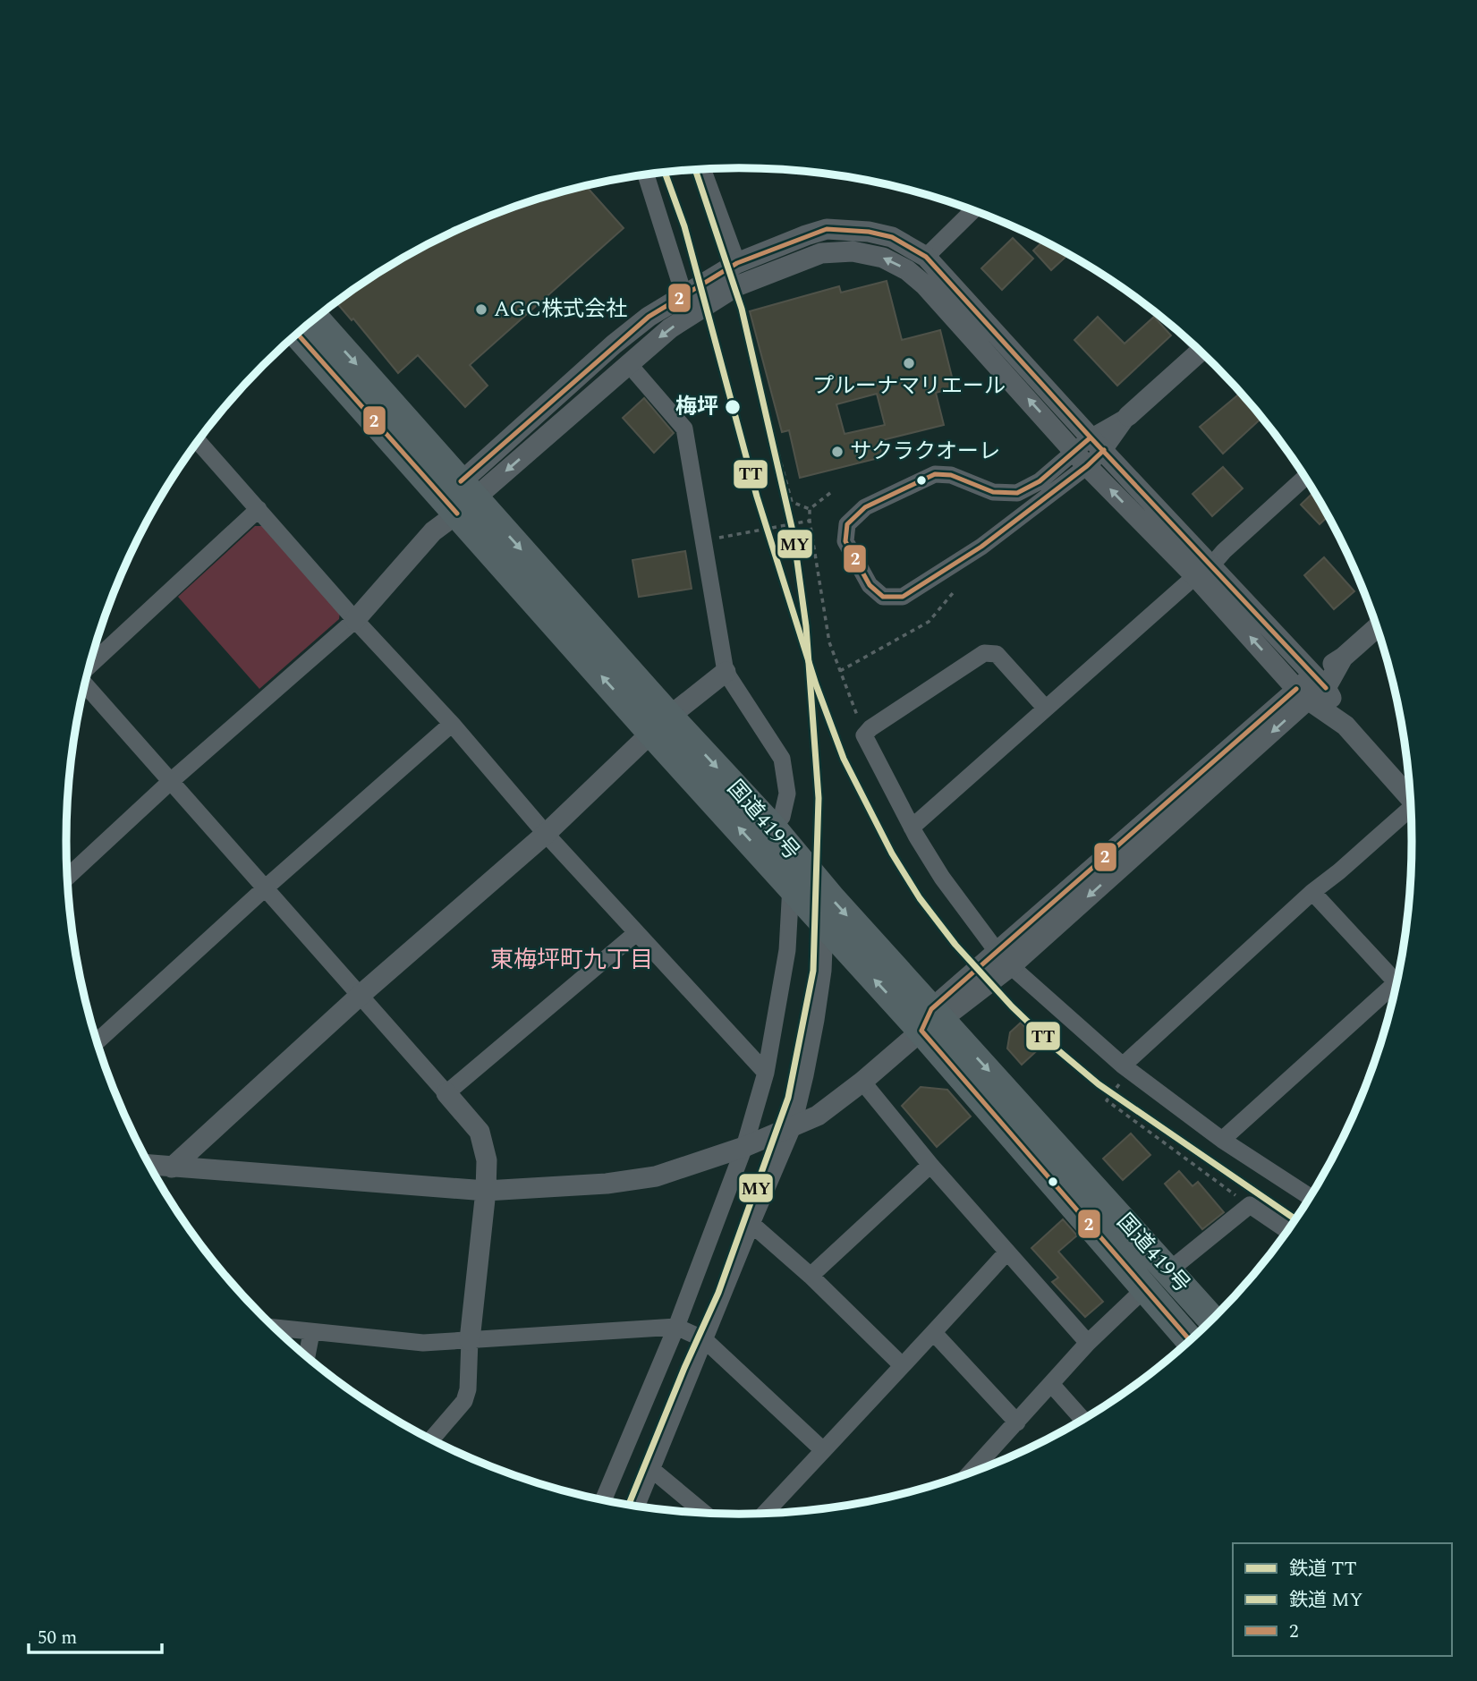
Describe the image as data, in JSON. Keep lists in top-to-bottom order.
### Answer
{
  "streets": {
    "highway": ["国道419号"]
  },
  "districts": ["東梅坪町九丁目"],
  "places": [
    "AGC株式会社",
    "プルーナマリエール",
    "梅坪",
    "サクラクオーレ"
  ],
  "lines": ["rail line MY", "rail line TT", "transit line 2"],
  "legend": ["鉄道 TT", "鉄道 MY", "2"],
  "scale_bar": "50 m"
}
